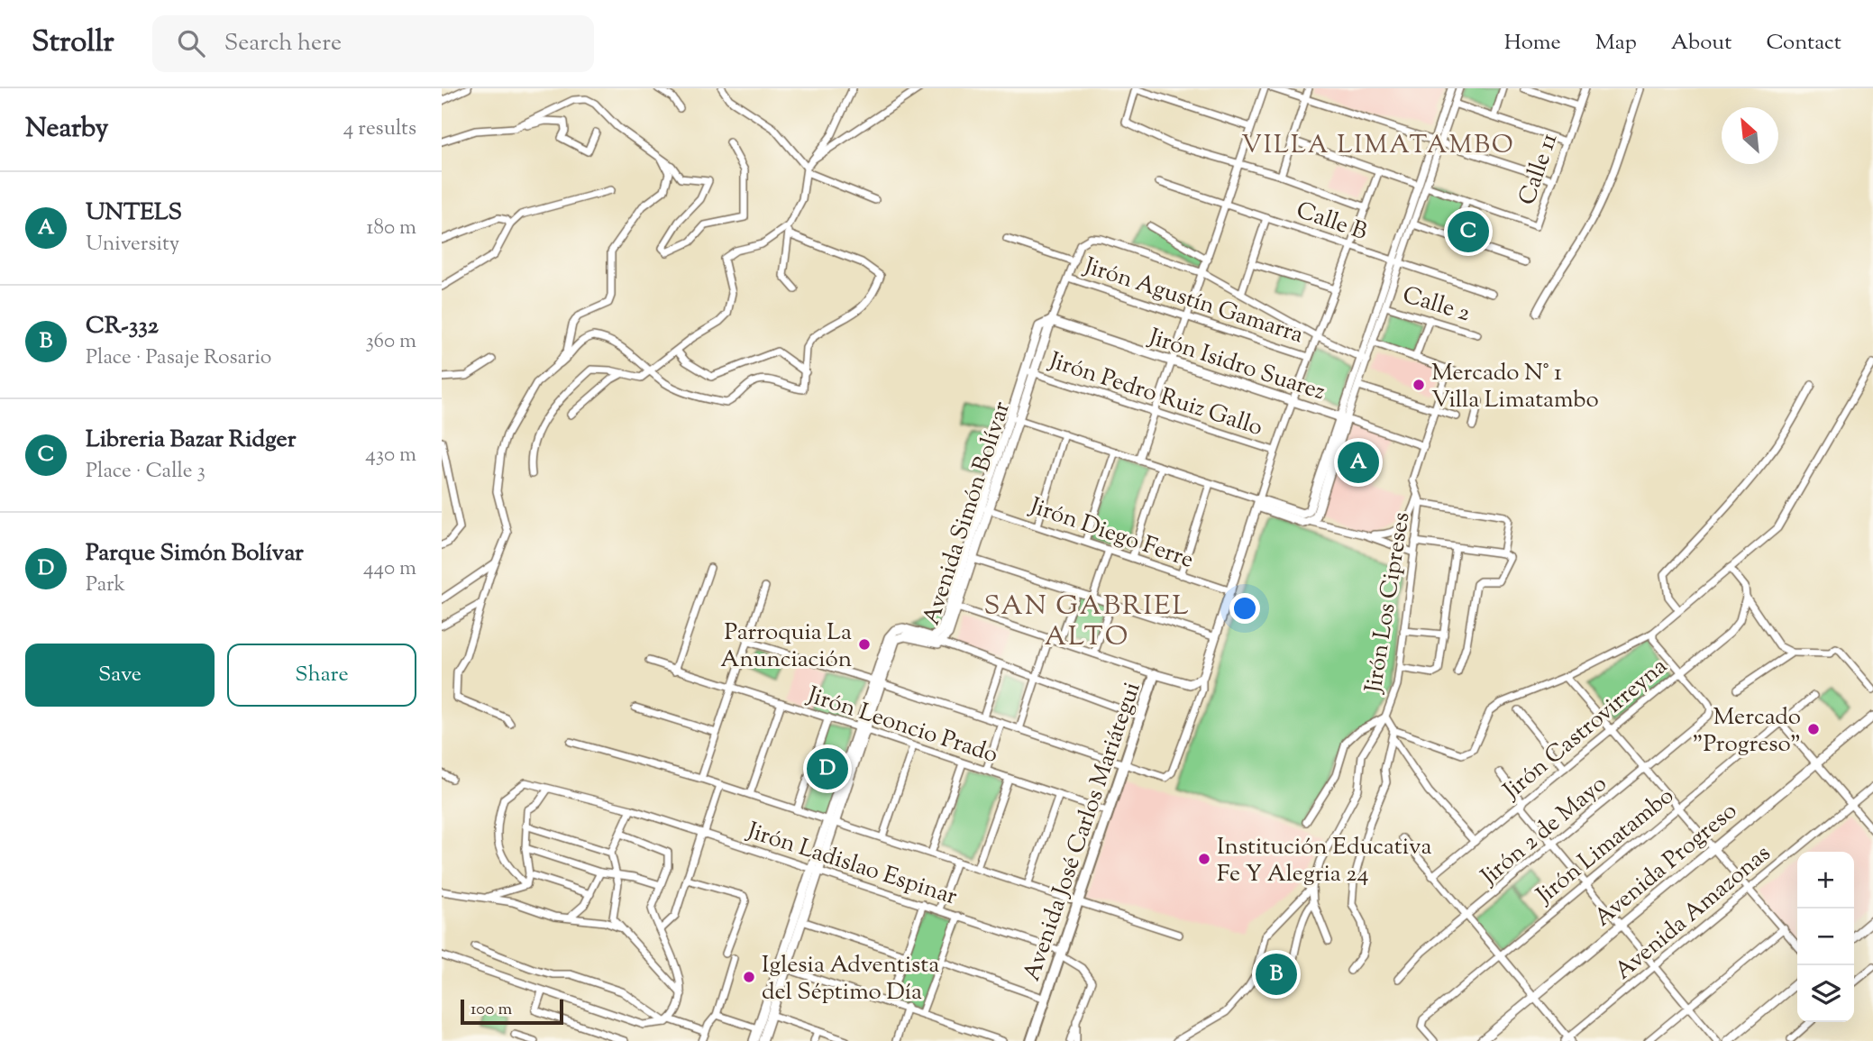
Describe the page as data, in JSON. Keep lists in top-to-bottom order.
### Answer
{
  "streets": {
    "main road": ["Avenida José Carlos Mariátegui"],
    "street": [
      "Calle 11",
      "Calle B",
      "Jirón Agustín Gamarra",
      "Calle 2",
      "Jirón Isidro Suarez",
      "Jirón Pedro Ruiz Gallo",
      "Avenida Simón Bolívar",
      "Jirón Diego Ferre",
      "Jirón Los Cipreses",
      "Jirón Leoncio Prado",
      "Jirón Castrovirreyna",
      "Jirón 2 de Mayo",
      "Jirón Limatambo",
      "Jirón Ladislao Espinar",
      "Avenida Progreso",
      "Avenida Amazonas"
    ]
  },
  "crossings": [
    ["Jirón Agustín Gamarra", "Avenida Simón Bolívar"],
    ["Jirón Isidro Suarez", "Avenida Simón Bolívar"],
    ["Jirón Isidro Suarez", "Jirón Los Cipreses"],
    ["Jirón Pedro Ruiz Gallo", "Avenida Simón Bolívar"],
    ["Avenida Simón Bolívar", "Jirón Diego Ferre"],
    ["Avenida Simón Bolívar", "Jirón Leoncio Prado"],
    ["Avenida Simón Bolívar", "Jirón Ladislao Espinar"],
    ["Jirón Leoncio Prado", "Avenida José Carlos Mariátegui"],
    ["Jirón Castrovirreyna", "Jirón 2 de Mayo"],
    ["Avenida José Carlos Mariátegui", "Jirón Ladislao Espinar"]
  ],
  "districts": ["VILLA LIMATAMBO", "SAN GABRIEL ALTO"],
  "places": [
    "Mercado N° 1 Villa Limatambo",
    "Parroquia La Anunciación",
    "Mercado \"Progreso\"",
    "Institución Educativa Fe Y Alegria 24",
    "Iglesia Adventista del Séptimo Día"
  ],
  "scale_bar": "100 m",
  "north": "top left",
  "page": {
    "header": "Strollr",
    "search": "Search here",
    "nav": [
      "Home",
      "Map",
      "About",
      "Contact"
    ],
    "heading": ["Nearby", "4 results"],
    "list": [
      {
        "mark": "A",
        "name": "UNTELS",
        "note": "University",
        "value": "180 m"
      },
      {
        "mark": "B",
        "name": "CR-332",
        "note": "Place · Pasaje Rosario",
        "value": "360 m"
      },
      {
        "mark": "C",
        "name": "Libreria Bazar Ridger",
        "note": "Place · Calle 3",
        "value": "430 m"
      },
      {
        "mark": "D",
        "name": "Parque Simón Bolívar",
        "note": "Park",
        "value": "440 m"
      }
    ],
    "pins": [
      "C",
      "A",
      "D",
      "B"
    ],
    "buttons": ["Save", "Share"],
    "map_buttons": ["+", "−"],
    "scale": "100 m"
  }
}
